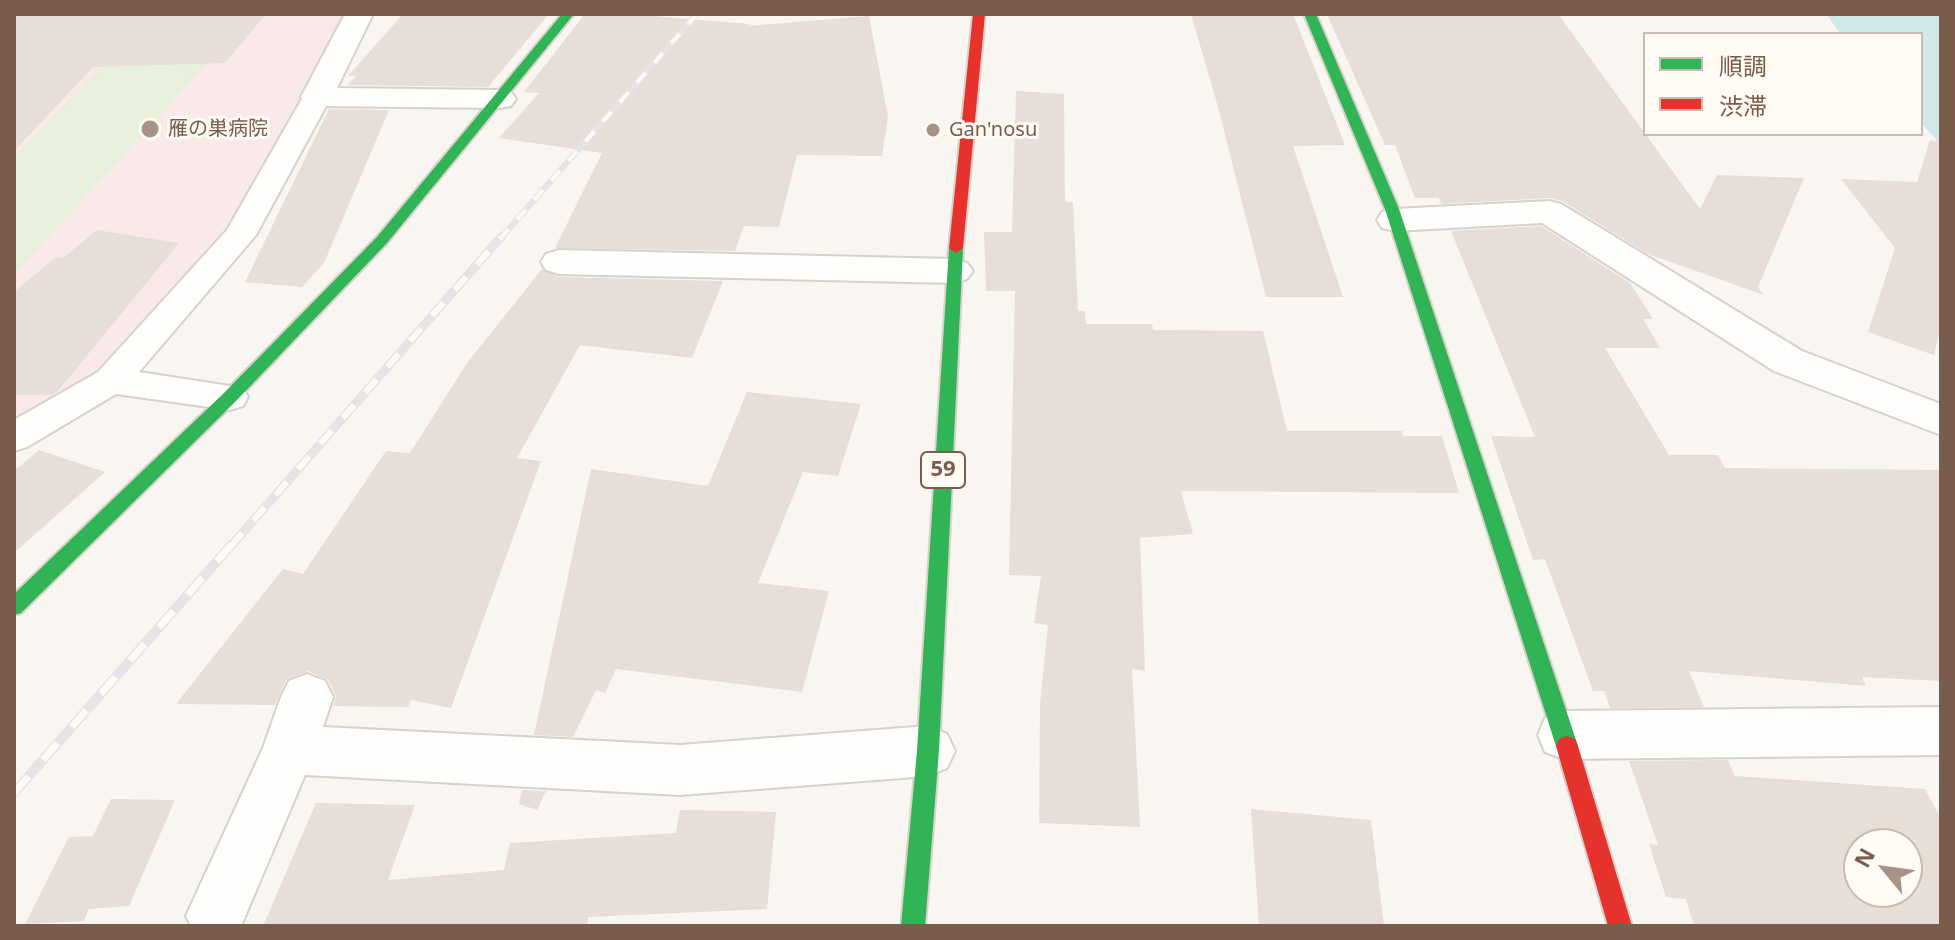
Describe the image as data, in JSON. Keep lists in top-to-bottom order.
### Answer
{
  "streets": {
    "street": ["59"]
  },
  "places": ["雁の巣病院", "Gan'nosu"],
  "legend": ["順調", "渋滞"],
  "north": "top left"
}
